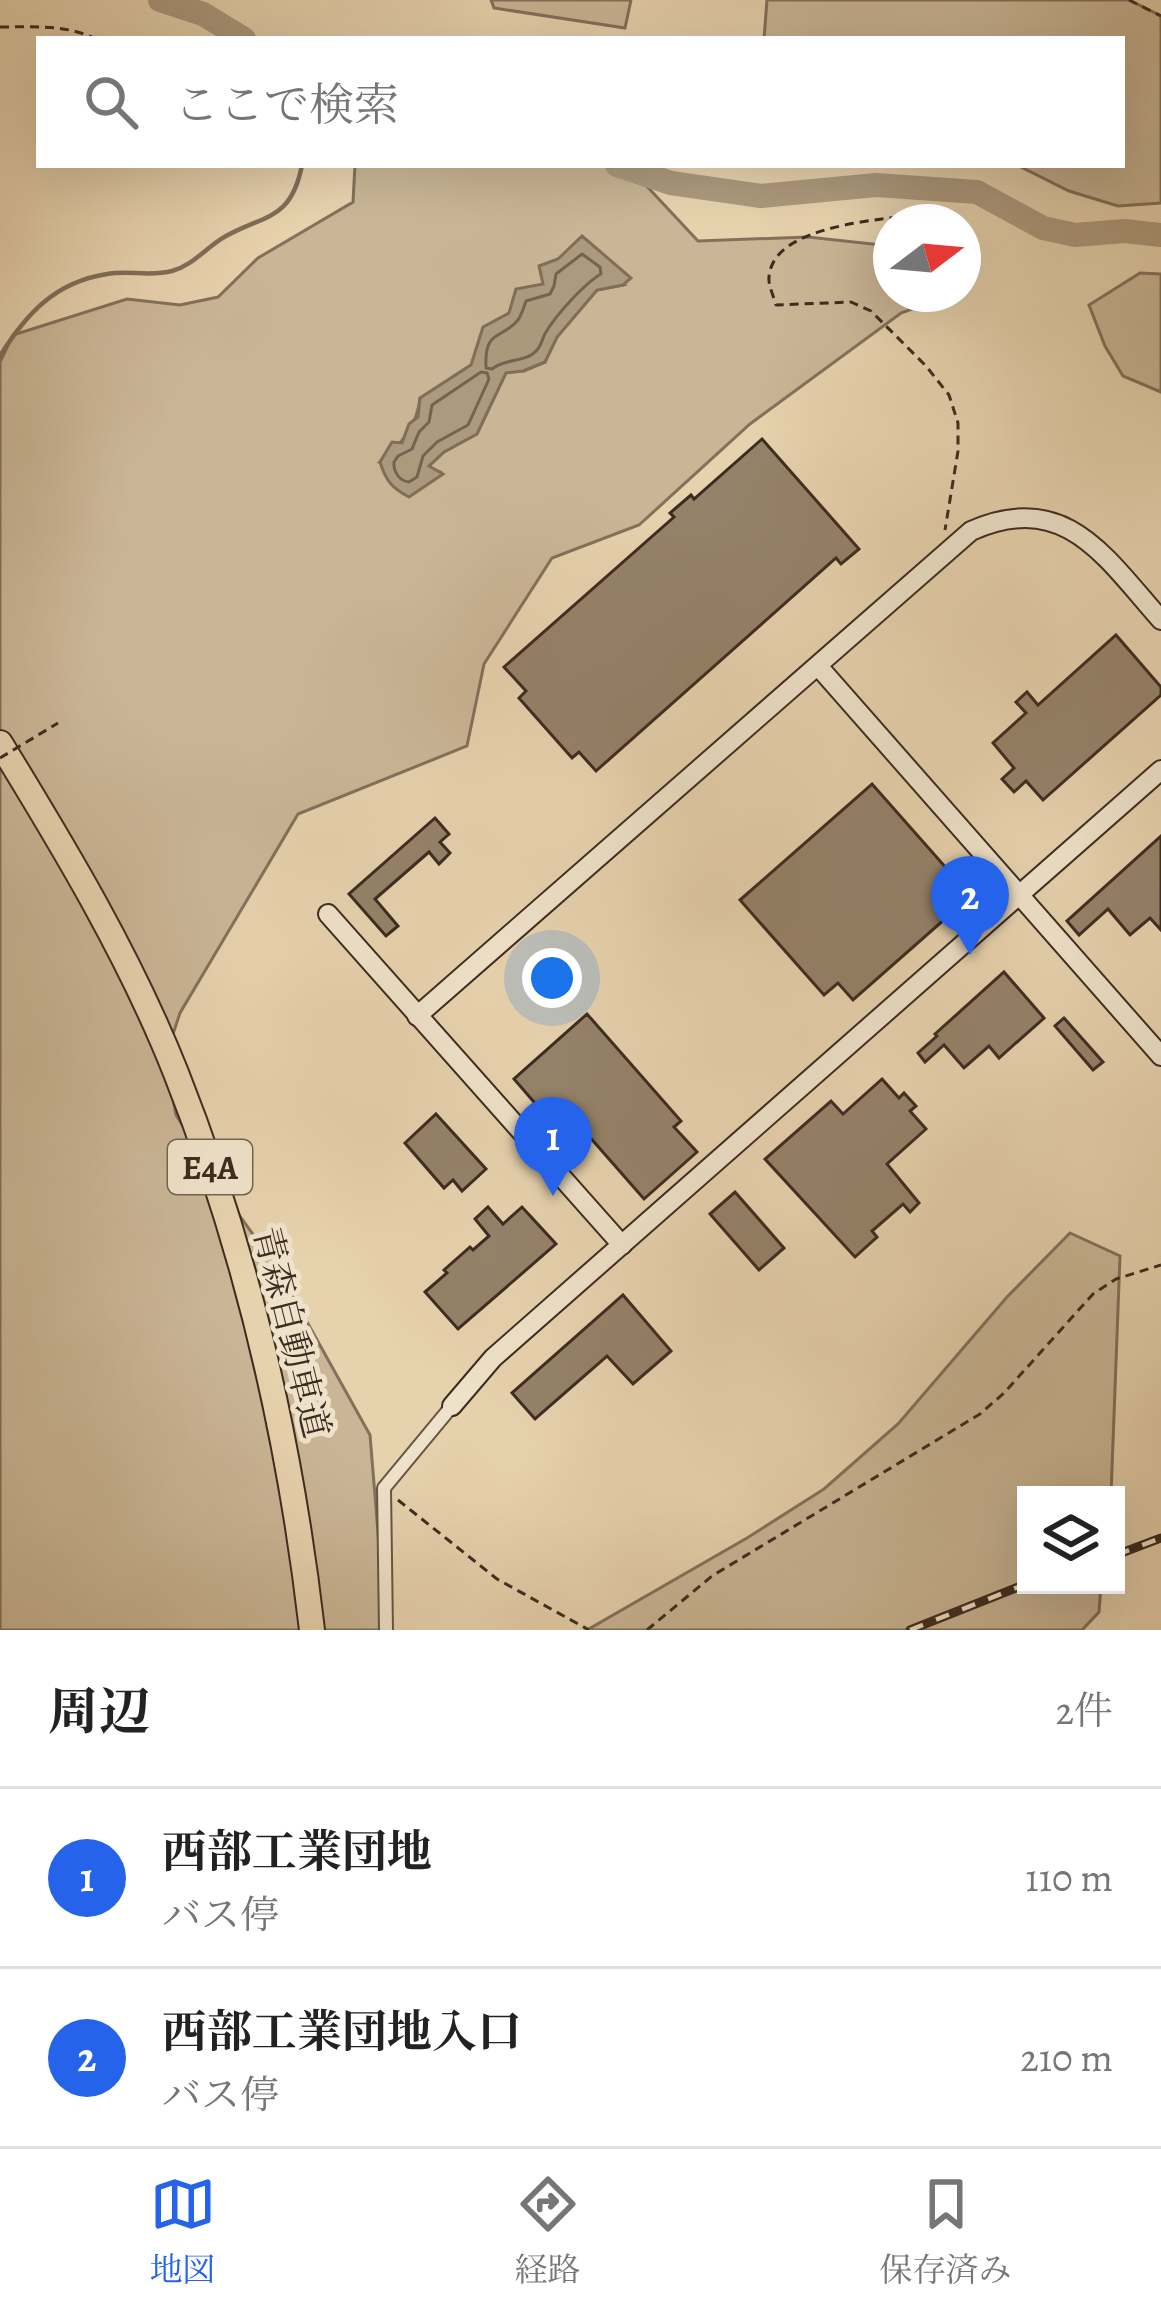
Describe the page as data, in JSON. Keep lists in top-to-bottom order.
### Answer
{
  "streets": {
    "highway": ["E4A", "青森自動車道"]
  },
  "north": "right",
  "page": {
    "search": "ここで検索",
    "pins": ["2", "1"],
    "heading": ["周辺", "2件"],
    "list": [
      {
        "mark": "1",
        "name": "西部工業団地",
        "note": "バス停",
        "value": "110 m"
      },
      {
        "mark": "2",
        "name": "西部工業団地入口",
        "note": "バス停",
        "value": "210 m"
      }
    ],
    "nav": ["地図", "経路", "保存済み"]
  }
}
